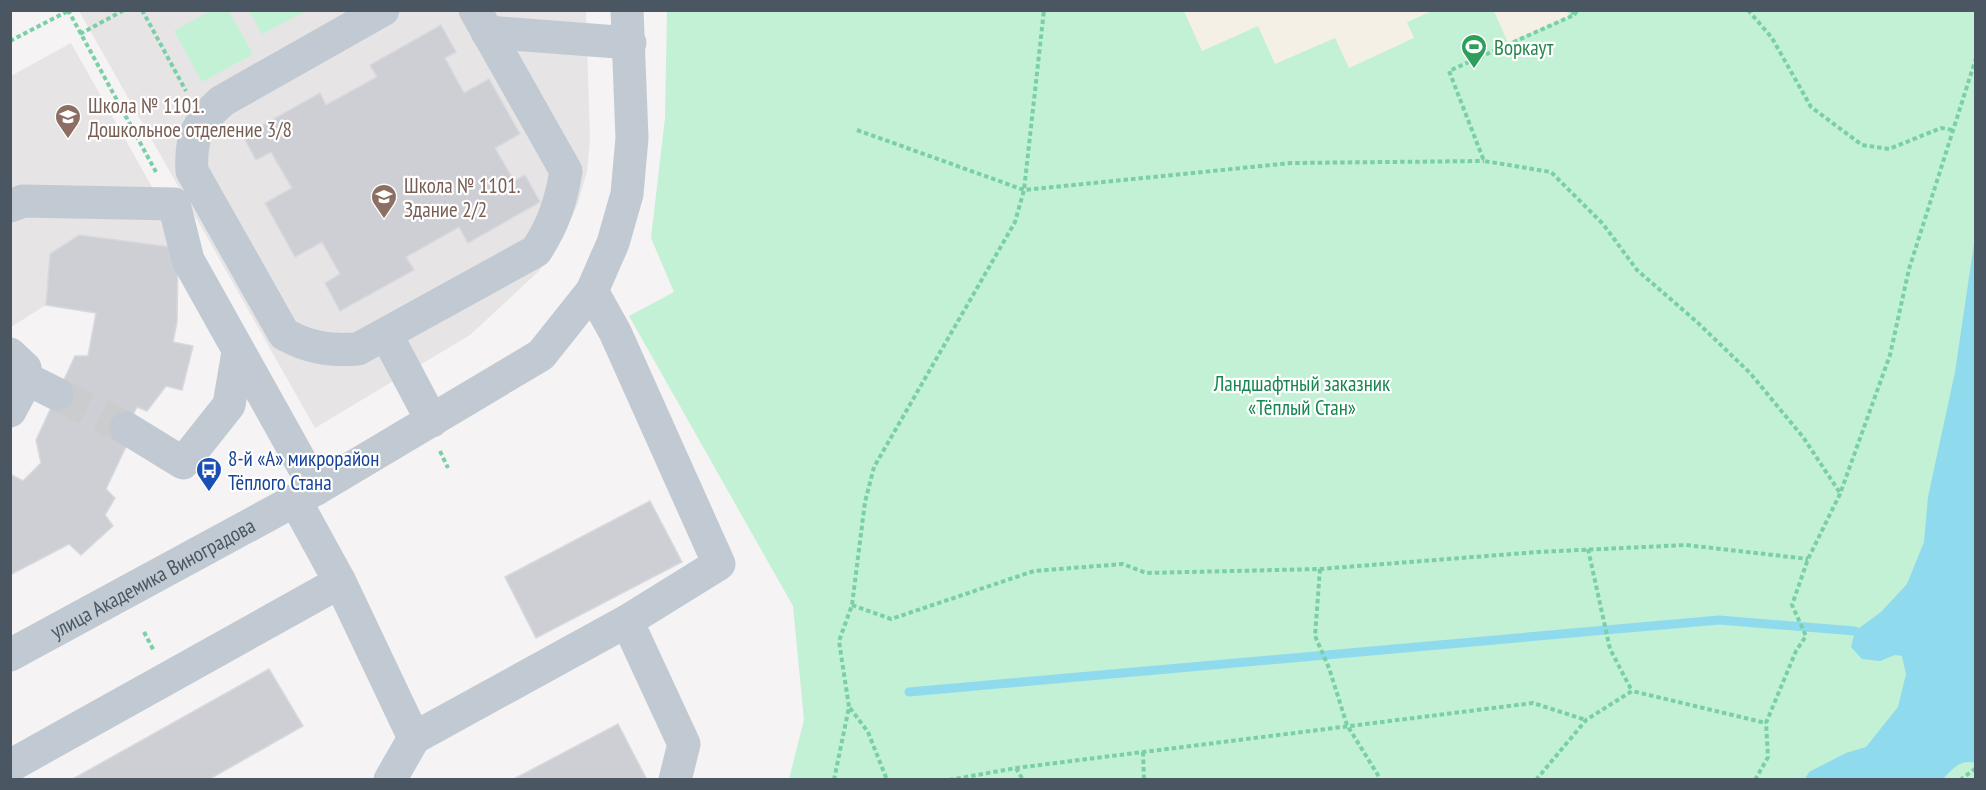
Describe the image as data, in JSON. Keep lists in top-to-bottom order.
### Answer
{
  "streets": {
    "street": ["улица Академика Виноградова"]
  },
  "parks": ["Ландшафтный заказник «Тёплый Стан»"],
  "places": {
    "sports": ["Воркаут"],
    "school or university": ["Школа № 1101. Дошкольное отделение 3/8", "Школа № 1101. Здание 2/2"],
    "bus stop": ["8-й «А» микрорайон Тёплого Стана"]
  }
}
